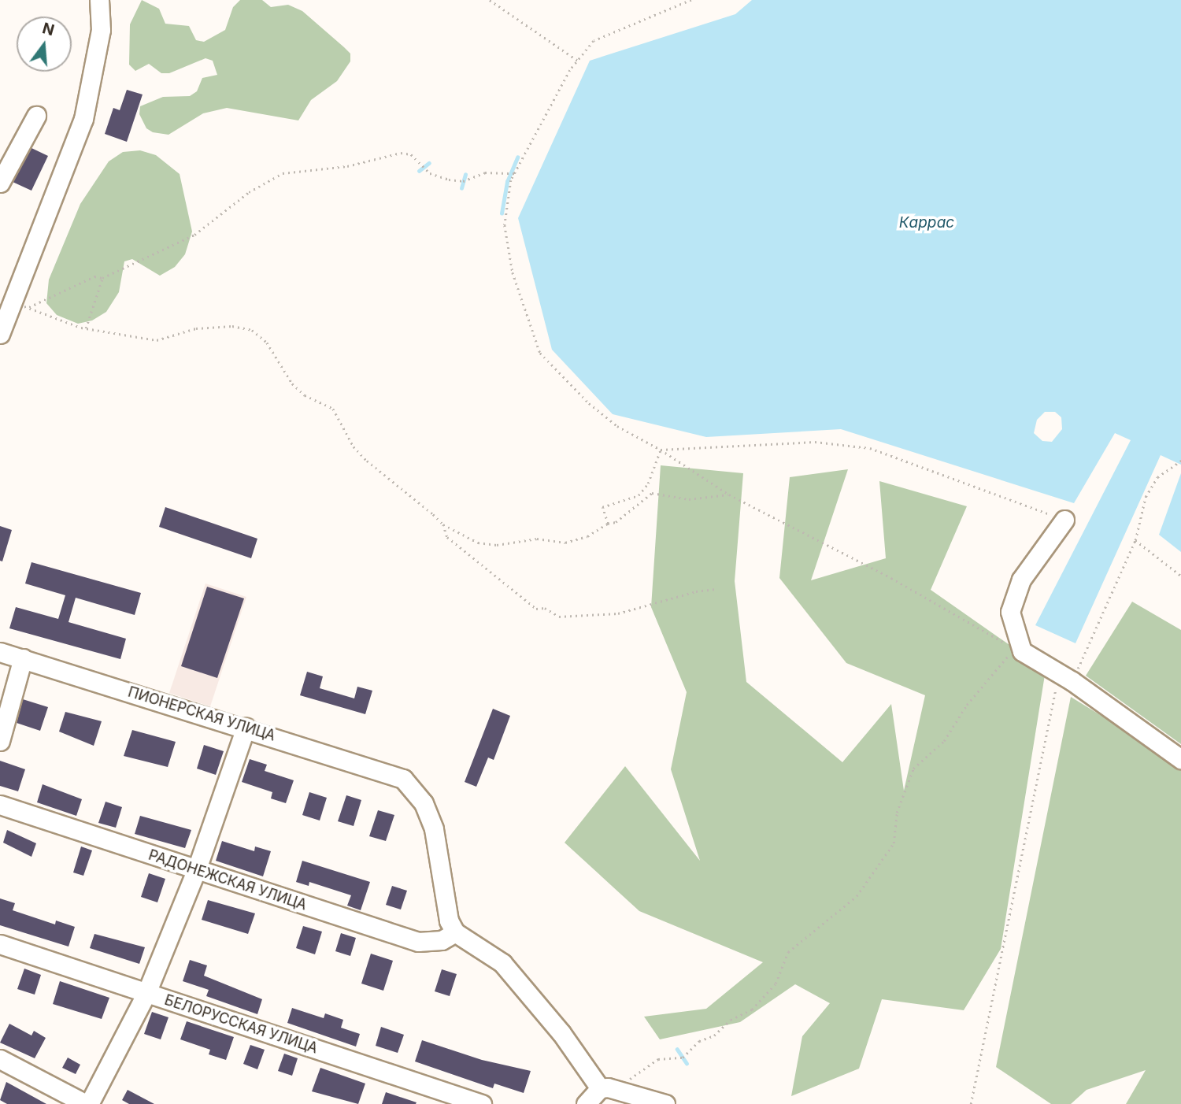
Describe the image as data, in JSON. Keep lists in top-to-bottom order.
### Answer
{
  "streets": {
    "street": ["ПИОНЕРСКАЯ УЛИЦА", "РАДОНЕЖСКАЯ УЛИЦА", "БЕЛОРУССКАЯ УЛИЦА"]
  },
  "crossings": [
    ["ПИОНЕРСКАЯ УЛИЦА", "РАДОНЕЖСКАЯ УЛИЦА"]
  ],
  "water": ["Каррас"],
  "north": "top"
}
